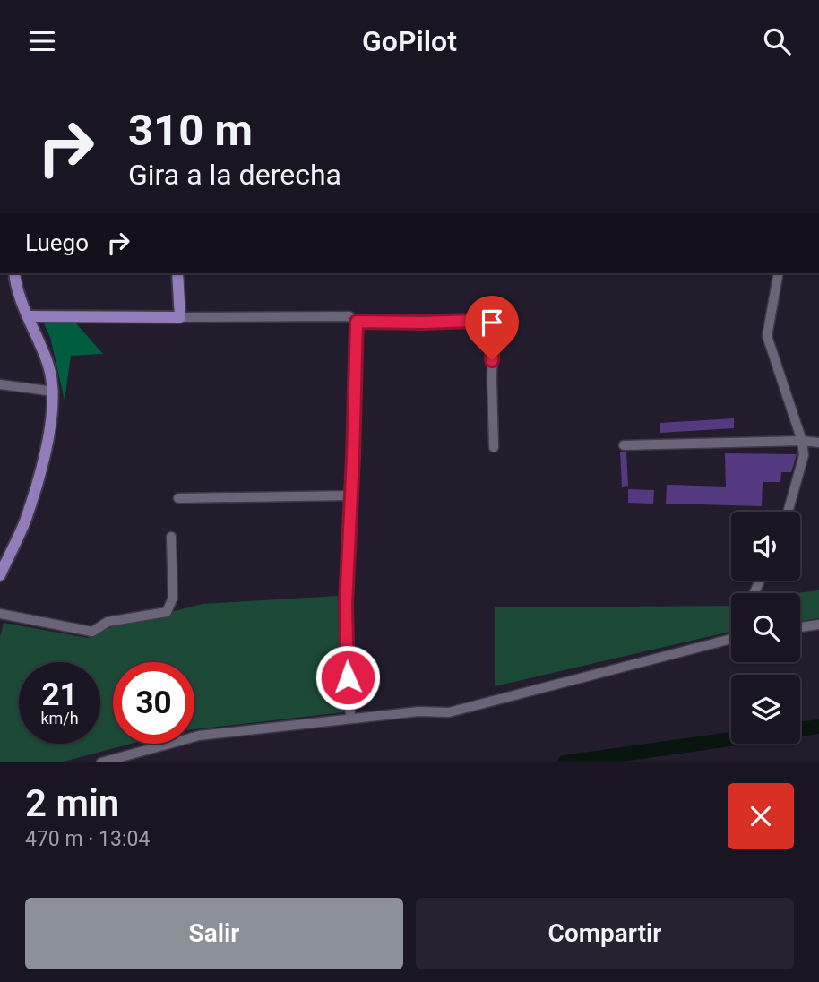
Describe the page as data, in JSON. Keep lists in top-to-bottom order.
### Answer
{
  "page": {
    "header": "GoPilot",
    "turn": ["310 m", "Gira a la derecha"],
    "then": "Luego",
    "speed": "21 km/h",
    "limit": "30",
    "heading": ["2 min", "470 m · 13:04"],
    "buttons": ["Salir", "Compartir"]
  }
}
